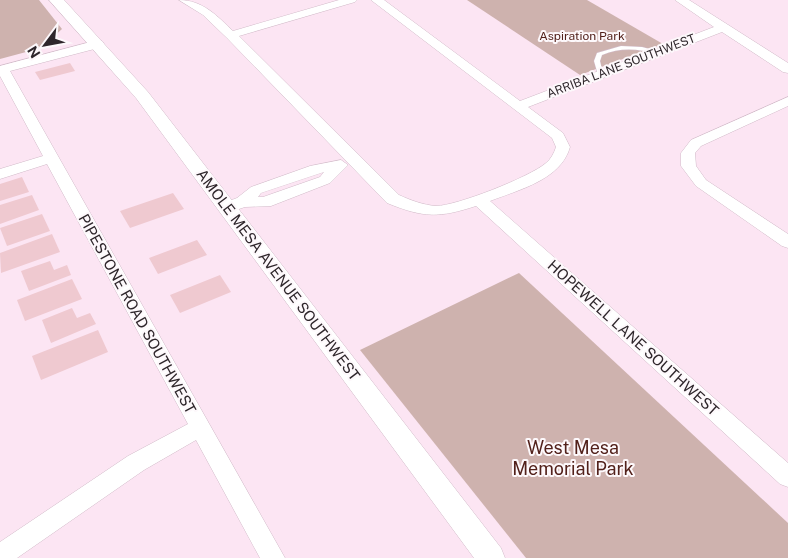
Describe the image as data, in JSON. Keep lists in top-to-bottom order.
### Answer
{
  "streets": {
    "street": [
      "ARRIBA LANE SOUTHWEST",
      "AMOLE MESA AVENUE SOUTHWEST",
      "PIPESTONE ROAD SOUTHWEST",
      "HOPEWELL LANE SOUTHWEST"
    ]
  },
  "parks": ["Aspiration Park", "West Mesa Memorial Park"],
  "north": "bottom left"
}
